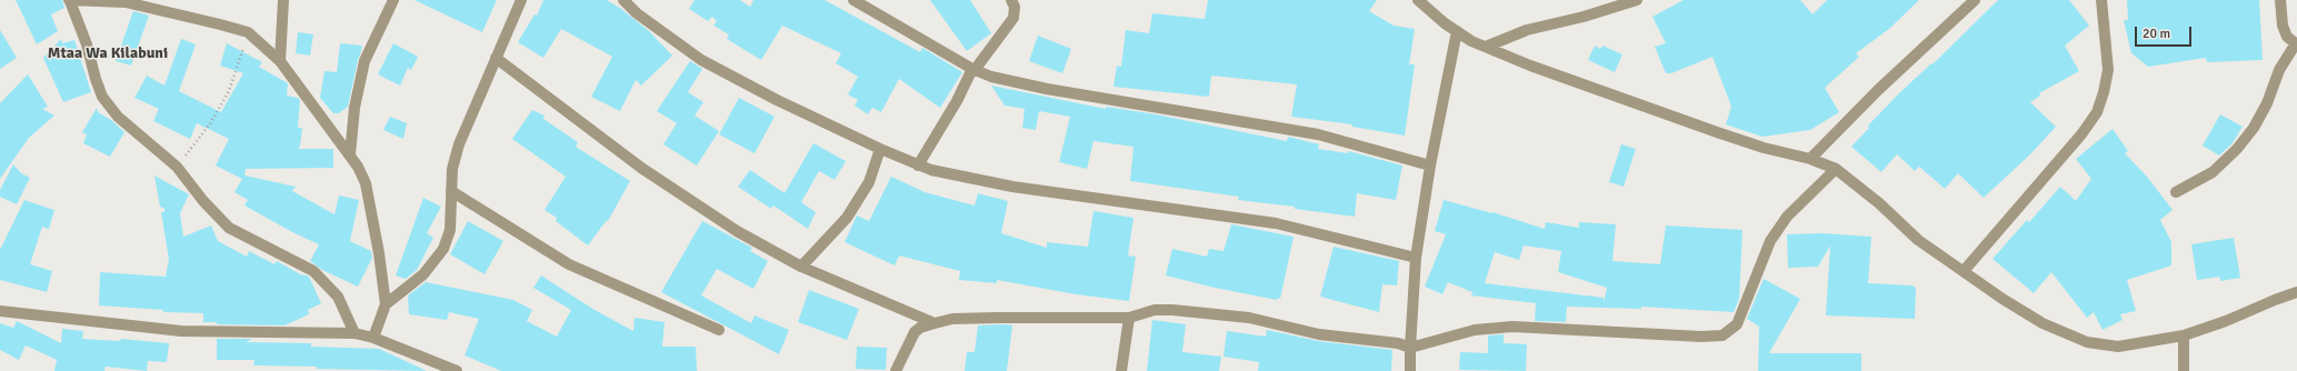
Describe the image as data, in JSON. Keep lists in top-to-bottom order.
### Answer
{
  "districts": ["Mtaa Wa Kilabuni"],
  "scale_bar": "20 m"
}
